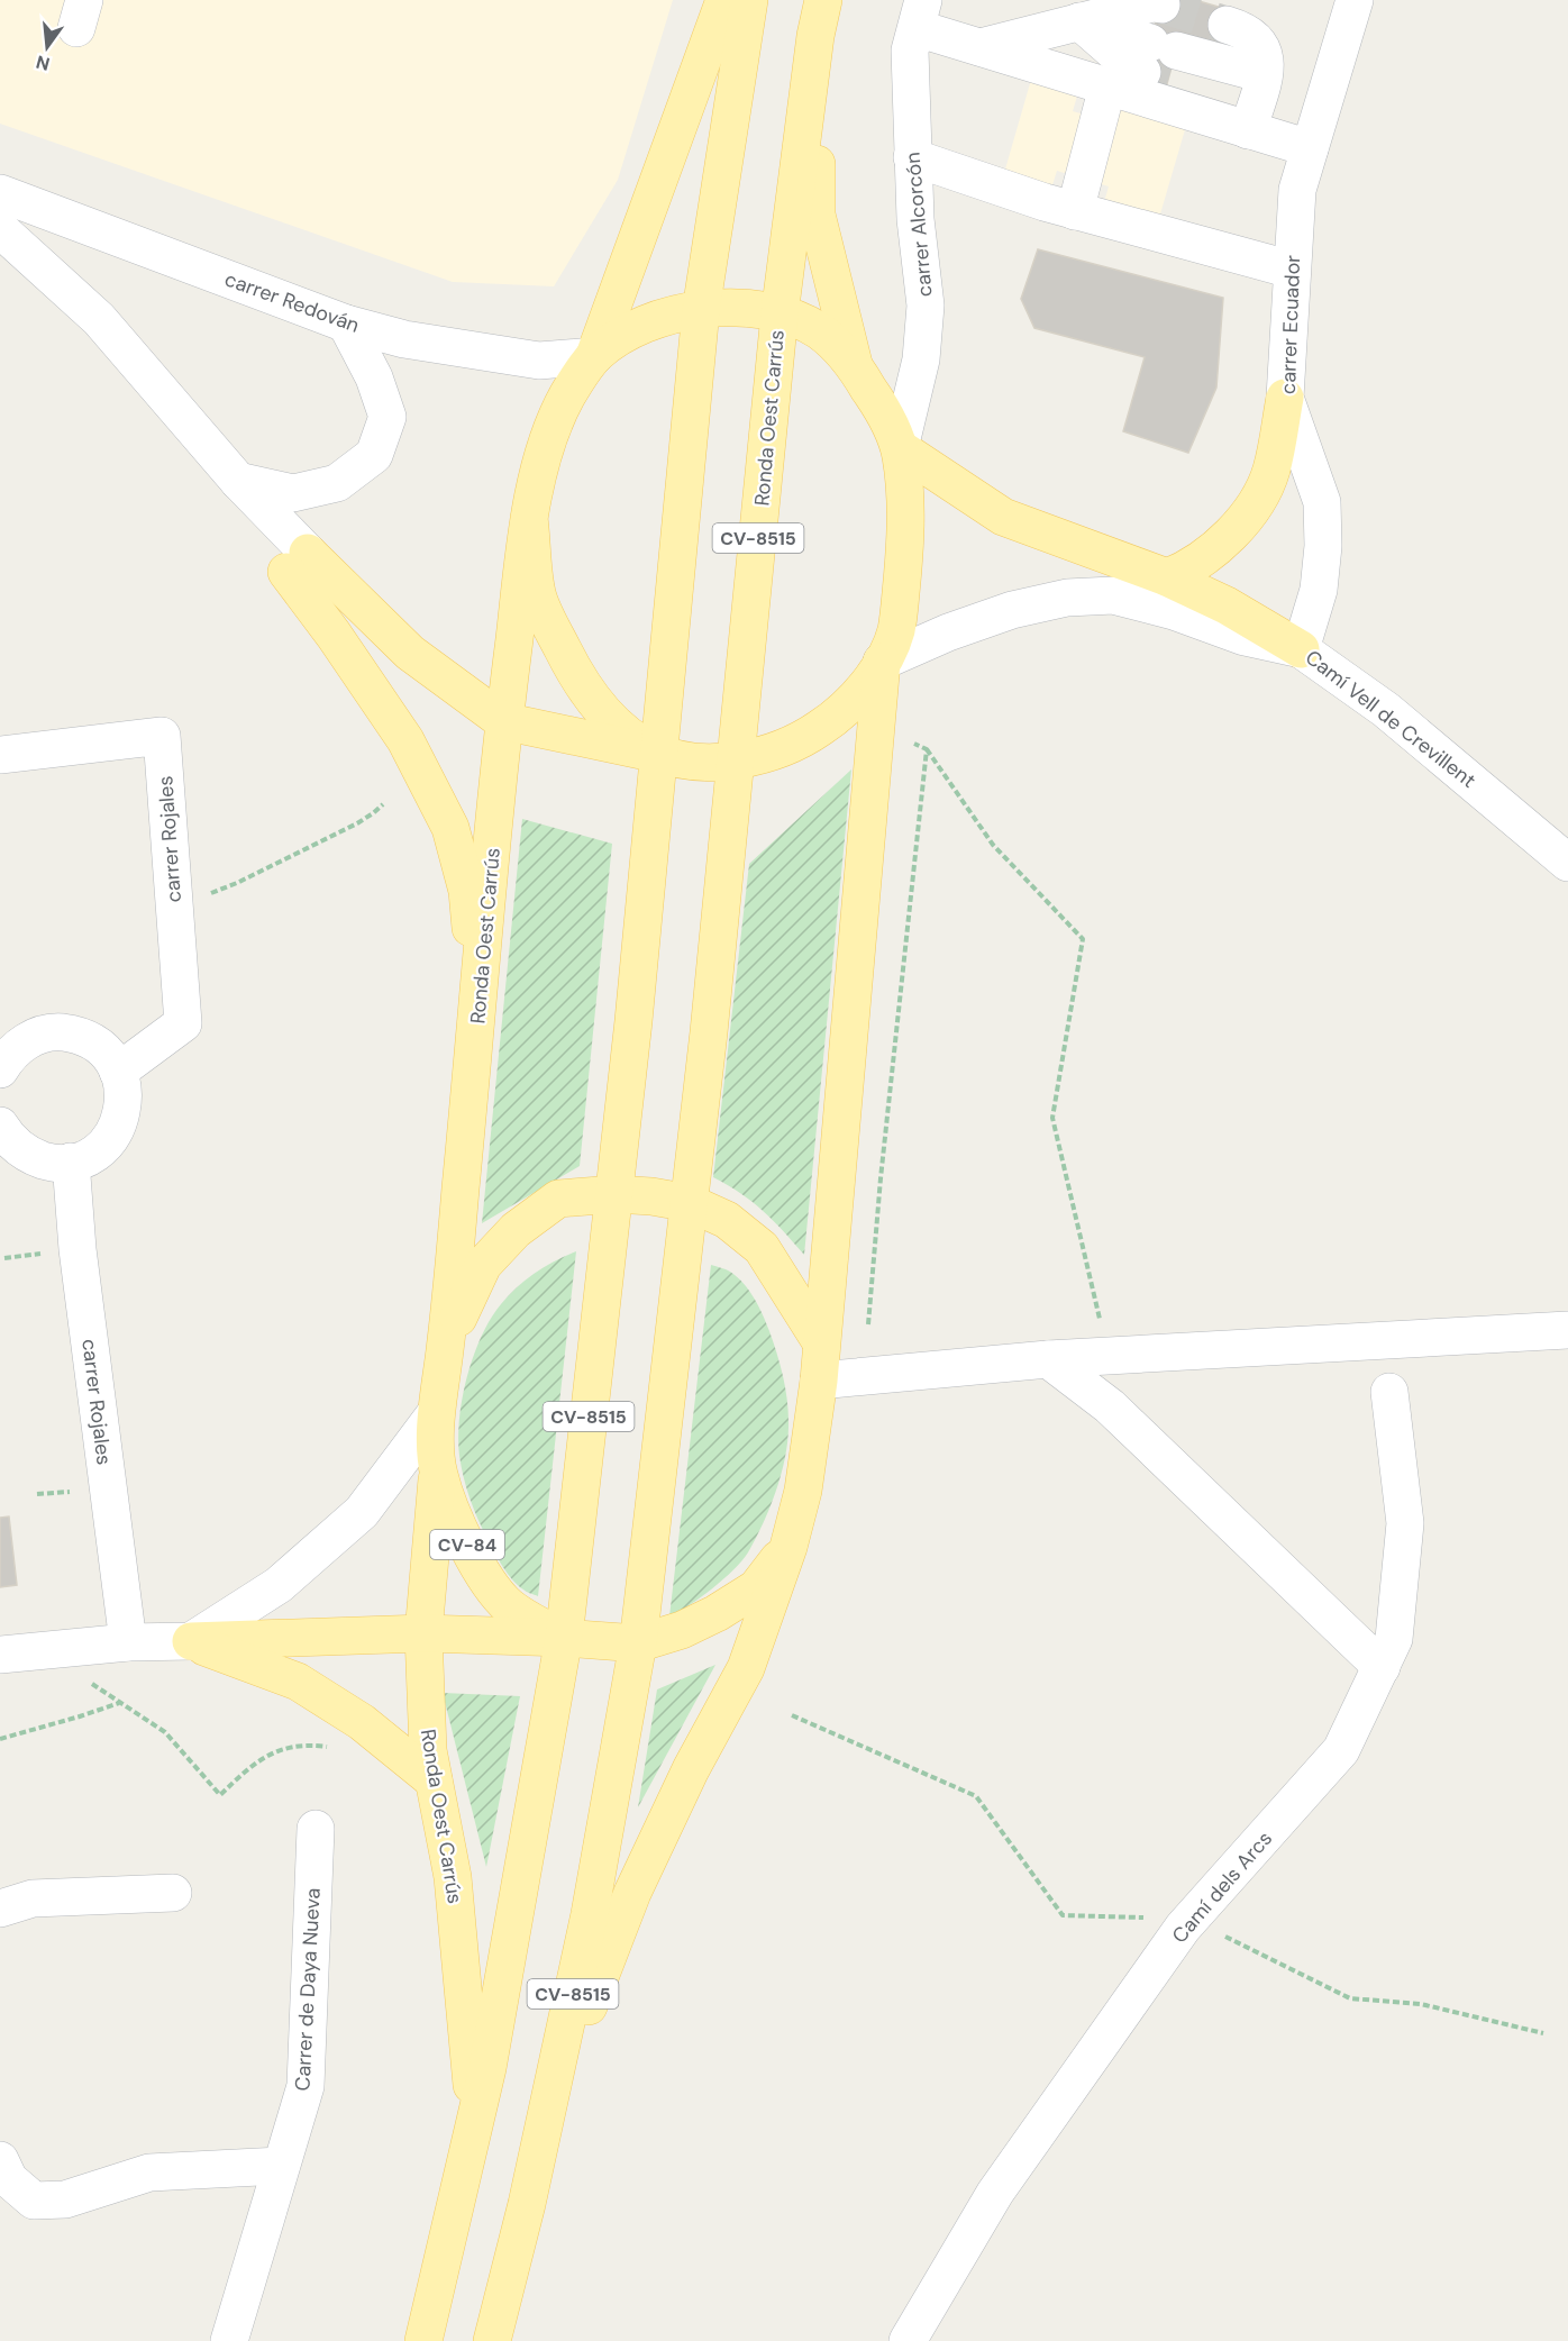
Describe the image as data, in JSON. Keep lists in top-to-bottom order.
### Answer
{
  "streets": {
    "main road": ["Ronda Oest Carrús", "CV-8515", "CV-84"],
    "street": [
      "carrer Alcorcón",
      "carrer Redován",
      "carrer Ecuador",
      "Camí Vell de Crevillent",
      "carrer Rojales",
      "Camí dels Arcs",
      "Carrer de Daya Nueva"
    ]
  },
  "crossings": [
    ["carrer Alcorcón", "Ronda Oest Carrús"],
    ["carrer Redován", "Ronda Oest Carrús"],
    ["carrer Ecuador", "Camí Vell de Crevillent"],
    ["Ronda Oest Carrús", "Camí Vell de Crevillent"]
  ],
  "north": "bottom"
}
